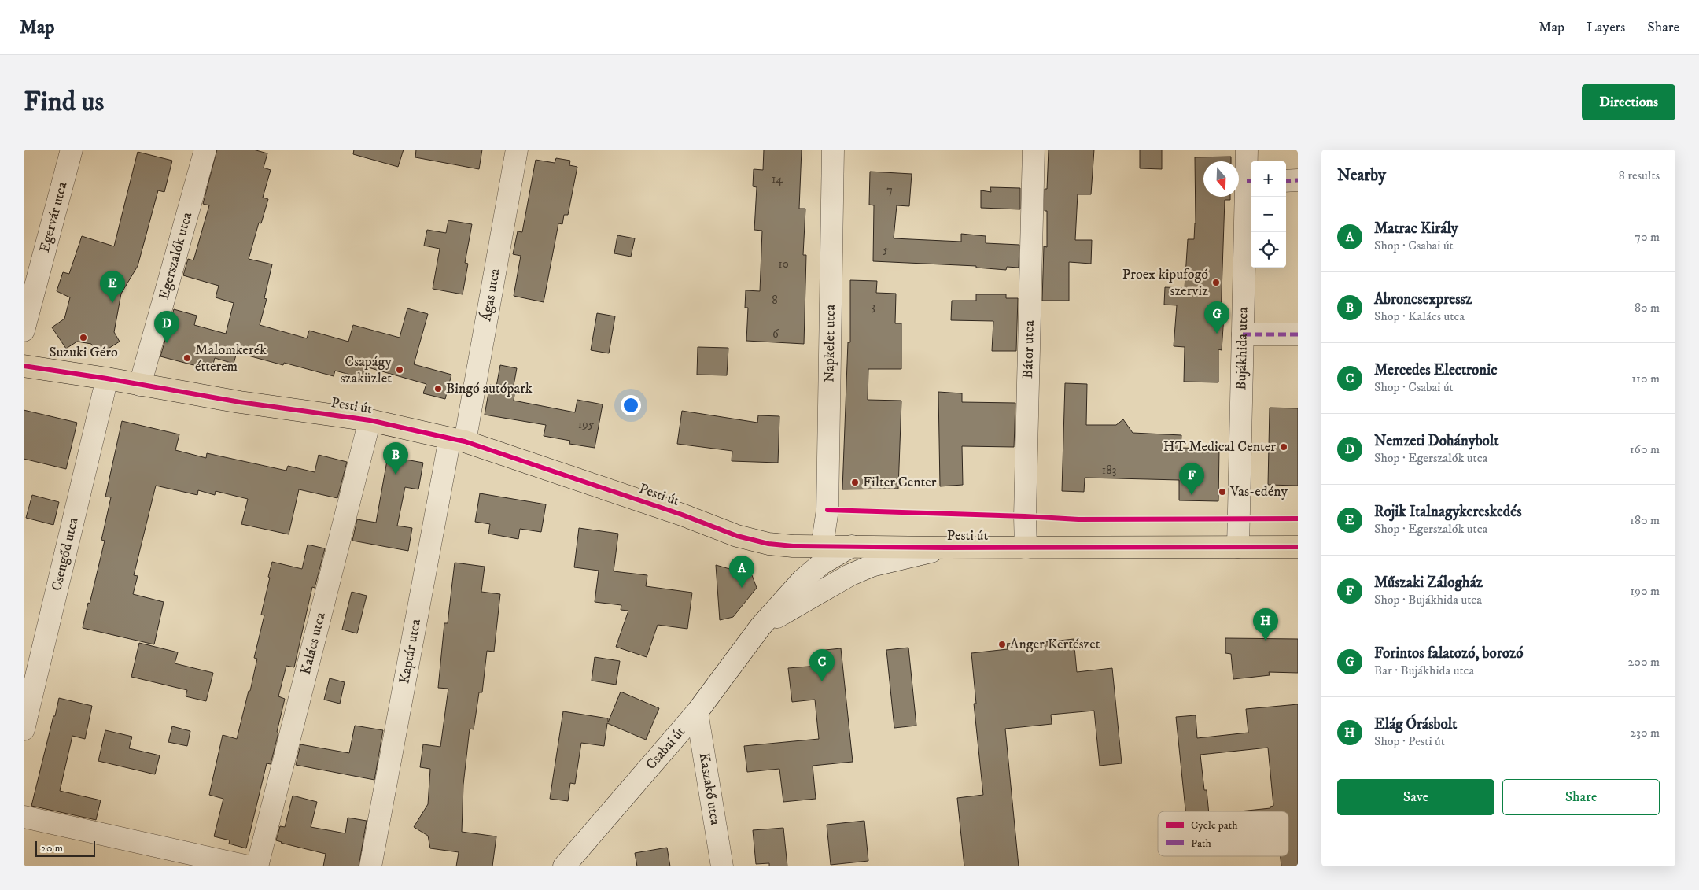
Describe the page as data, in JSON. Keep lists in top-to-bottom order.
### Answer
{
  "streets": {
    "main road": ["Pesti út"],
    "street": [
      "Egervár utca",
      "Egerszalók utca",
      "Ágas utca",
      "Napkelet utca",
      "Bátor utca",
      "Bujákhida utca",
      "Csengőd utca",
      "Kalács utca",
      "Kaptár utca",
      "Csabai út",
      "Kaszakő utca"
    ]
  },
  "crossings": [
    ["Egerszalók utca", "Pesti út"],
    ["Ágas utca", "Pesti út"],
    ["Ágas utca", "Kaptár utca"],
    ["Napkelet utca", "Pesti út"],
    ["Bátor utca", "Pesti út"],
    ["Bujákhida utca", "Pesti út"],
    ["Pesti út", "Csengőd utca"],
    ["Pesti út", "Kalács utca"],
    ["Pesti út", "Kaptár utca"],
    ["Pesti út", "Csabai út"],
    ["Csabai út", "Kaszakő utca"]
  ],
  "places": [
    "Proex kipufogó szerviz",
    "Suzuki Géro",
    "Malomkerék étterem",
    "Csapágy szaküzlet",
    "Bingó autópark",
    "HT Medical Center",
    "Filter Center",
    "Vas-edény",
    "Anger Kertészet"
  ],
  "house_numbers": [
    "14",
    "7",
    "5",
    "10",
    "8",
    "3",
    "6",
    "195",
    "183"
  ],
  "legend": ["Cycle path", "Path"],
  "scale_bar": "20 m",
  "north": "bottom",
  "page": {
    "header": "Map",
    "nav": ["Map", "Layers", "Share"],
    "buttons": [
      "Directions",
      ["Save", "Share"]
    ],
    "title": "Find us",
    "heading": ["Nearby", "8 results"],
    "map_buttons": ["+", "−"],
    "list": [
      {
        "mark": "A",
        "name": "Matrac Király",
        "note": "Shop · Csabai út",
        "value": "70 m"
      },
      {
        "mark": "B",
        "name": "Abroncsexpressz",
        "note": "Shop · Kalács utca",
        "value": "80 m"
      },
      {
        "mark": "C",
        "name": "Mercedes Electronic",
        "note": "Shop · Csabai út",
        "value": "110 m"
      },
      {
        "mark": "D",
        "name": "Nemzeti Dohánybolt",
        "note": "Shop · Egerszalók utca",
        "value": "160 m"
      },
      {
        "mark": "E",
        "name": "Rojik Italnagykereskedés",
        "note": "Shop · Egerszalók utca",
        "value": "180 m"
      },
      {
        "mark": "F",
        "name": "Műszaki Zálogház",
        "note": "Shop · Bujákhida utca",
        "value": "190 m"
      },
      {
        "mark": "G",
        "name": "Forintos falatozó, borozó",
        "note": "Bar · Bujákhida utca",
        "value": "200 m"
      },
      {
        "mark": "H",
        "name": "Elág Órásbolt",
        "note": "Shop · Pesti út",
        "value": "230 m"
      }
    ],
    "pins": [
      "E",
      "G",
      "D",
      "B",
      "F",
      "A",
      "H",
      "C"
    ],
    "scale": "20 m"
  }
}
